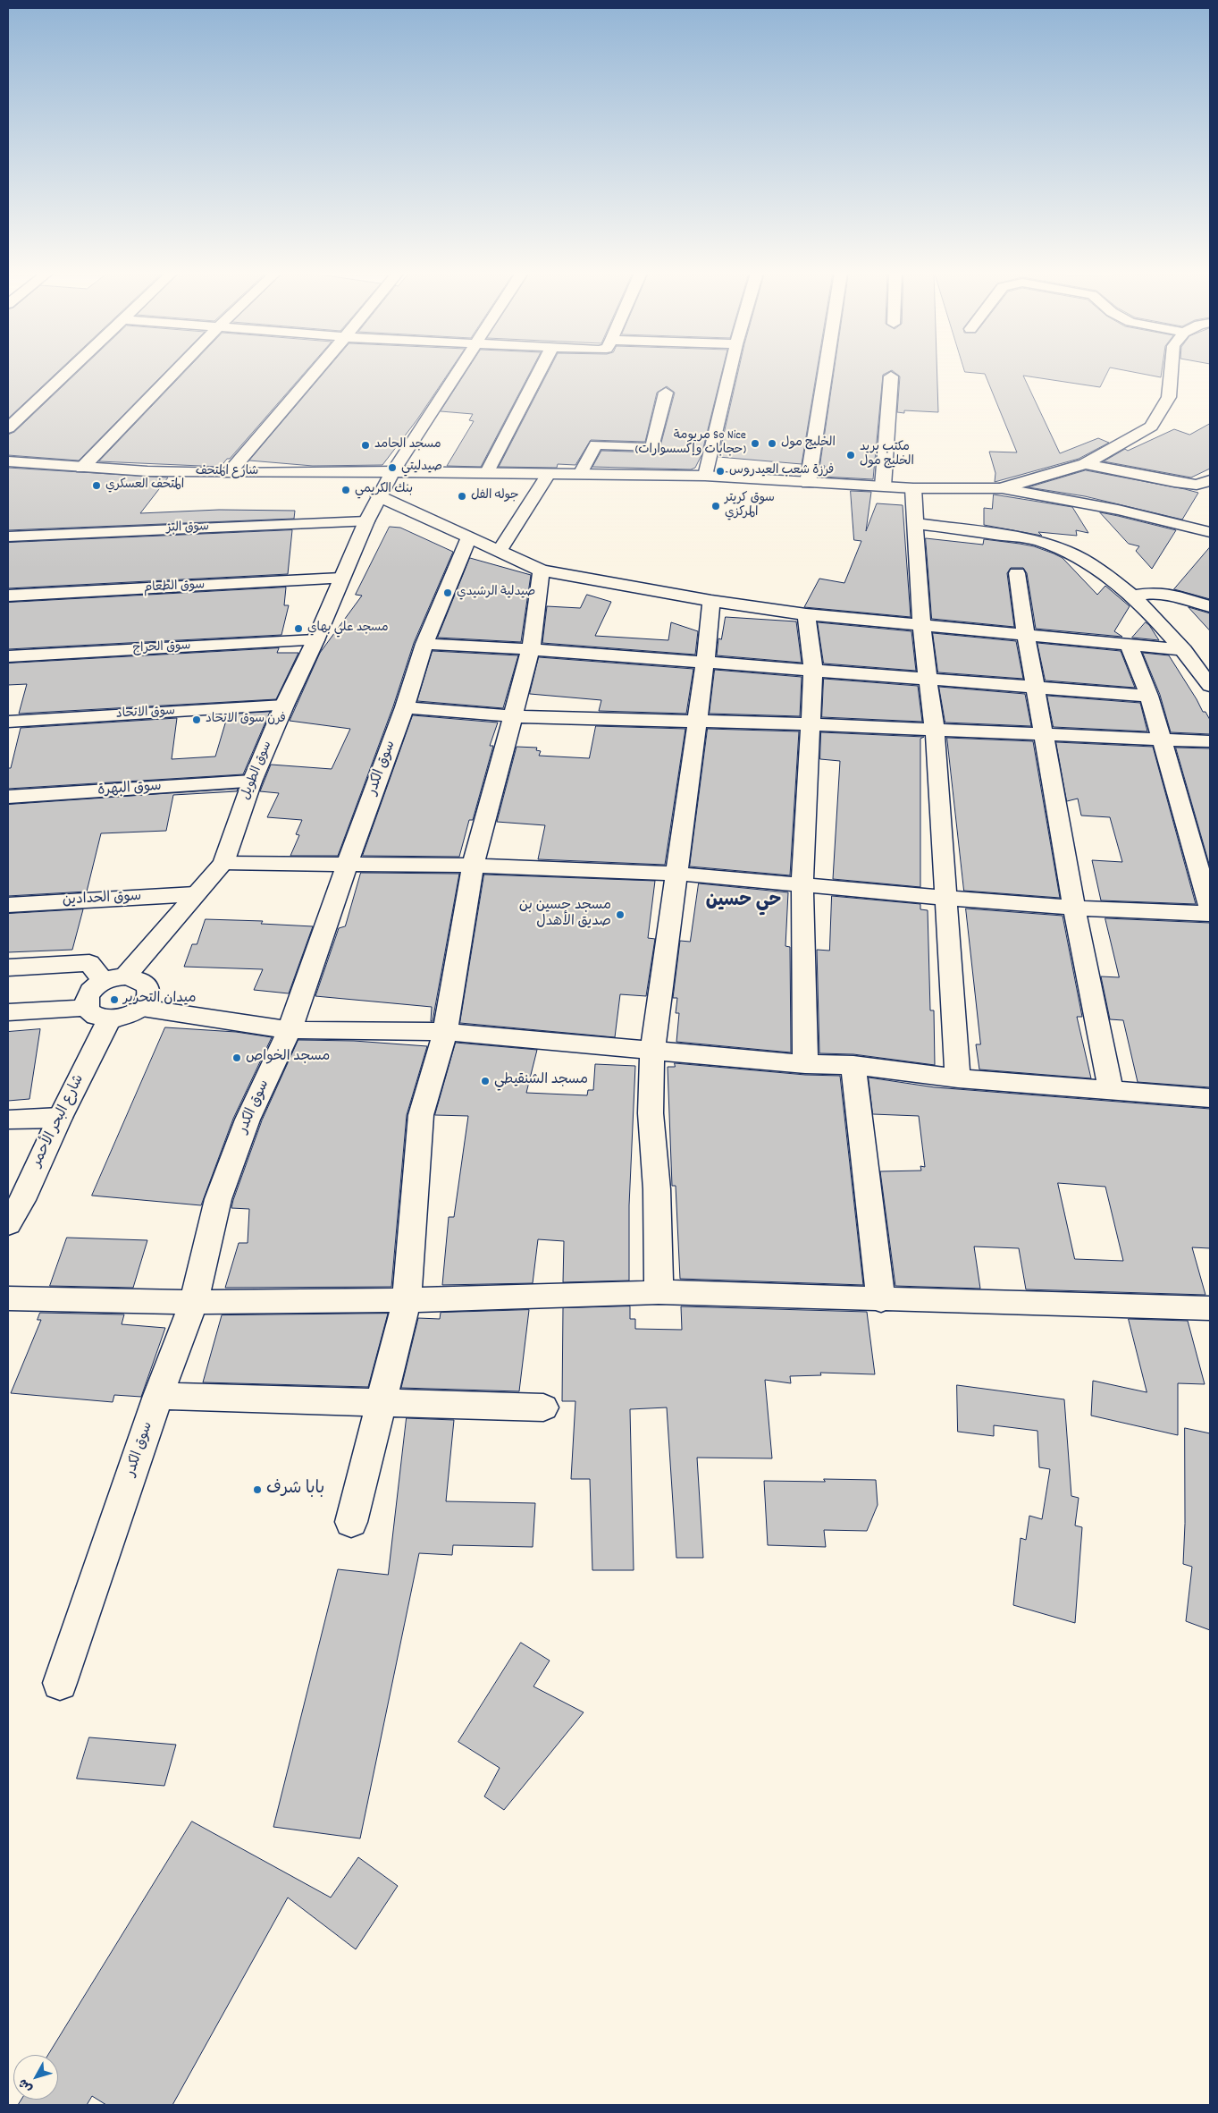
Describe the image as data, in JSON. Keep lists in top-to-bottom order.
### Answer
{
  "streets": {
    "street": [
      "شارع المتحف",
      "سوق البز",
      "سوق الطعام",
      "سوق الحراج",
      "سوق الاتحاد",
      "سوق الكدر",
      "سوق الطويل",
      "سوق البهرة",
      "سوق الحدادين",
      "شارع البحر الأحمر"
    ]
  },
  "crossings": [
    ["شارع المتحف", "سوق الطويل"],
    ["سوق البز", "سوق الطويل"],
    ["سوق الطعام", "سوق الطويل"],
    ["سوق الحراج", "سوق الطويل"],
    ["سوق الاتحاد", "سوق الطويل"],
    ["سوق الطويل", "سوق البهرة"],
    ["سوق الطويل", "سوق الحدادين"],
    ["سوق الطويل", "شارع البحر الأحمر"]
  ],
  "districts": ["حي حسين"],
  "places": [
    "مريومة So Nice (حجابات وإكسسوارات)",
    "الخليج مول",
    "مسجد الحامد",
    "مكتب بريد الخليج مول",
    "صيدليتي",
    "فرزة شعب العيدروس",
    "المتحف العسكري",
    "بنك الكريمي",
    "جوله الفل",
    "سوق كريتر المركزي",
    "صيدلية الرشيدي",
    "مسجد علي بهاي",
    "فرن سوق الاتحاد",
    "مسجد حسين بن صديق الأهدل",
    "ميدان التحرير",
    "مسجد الخواص",
    "مسجد الشنقيطي",
    "بابا شرف"
  ],
  "north": "bottom left"
}
